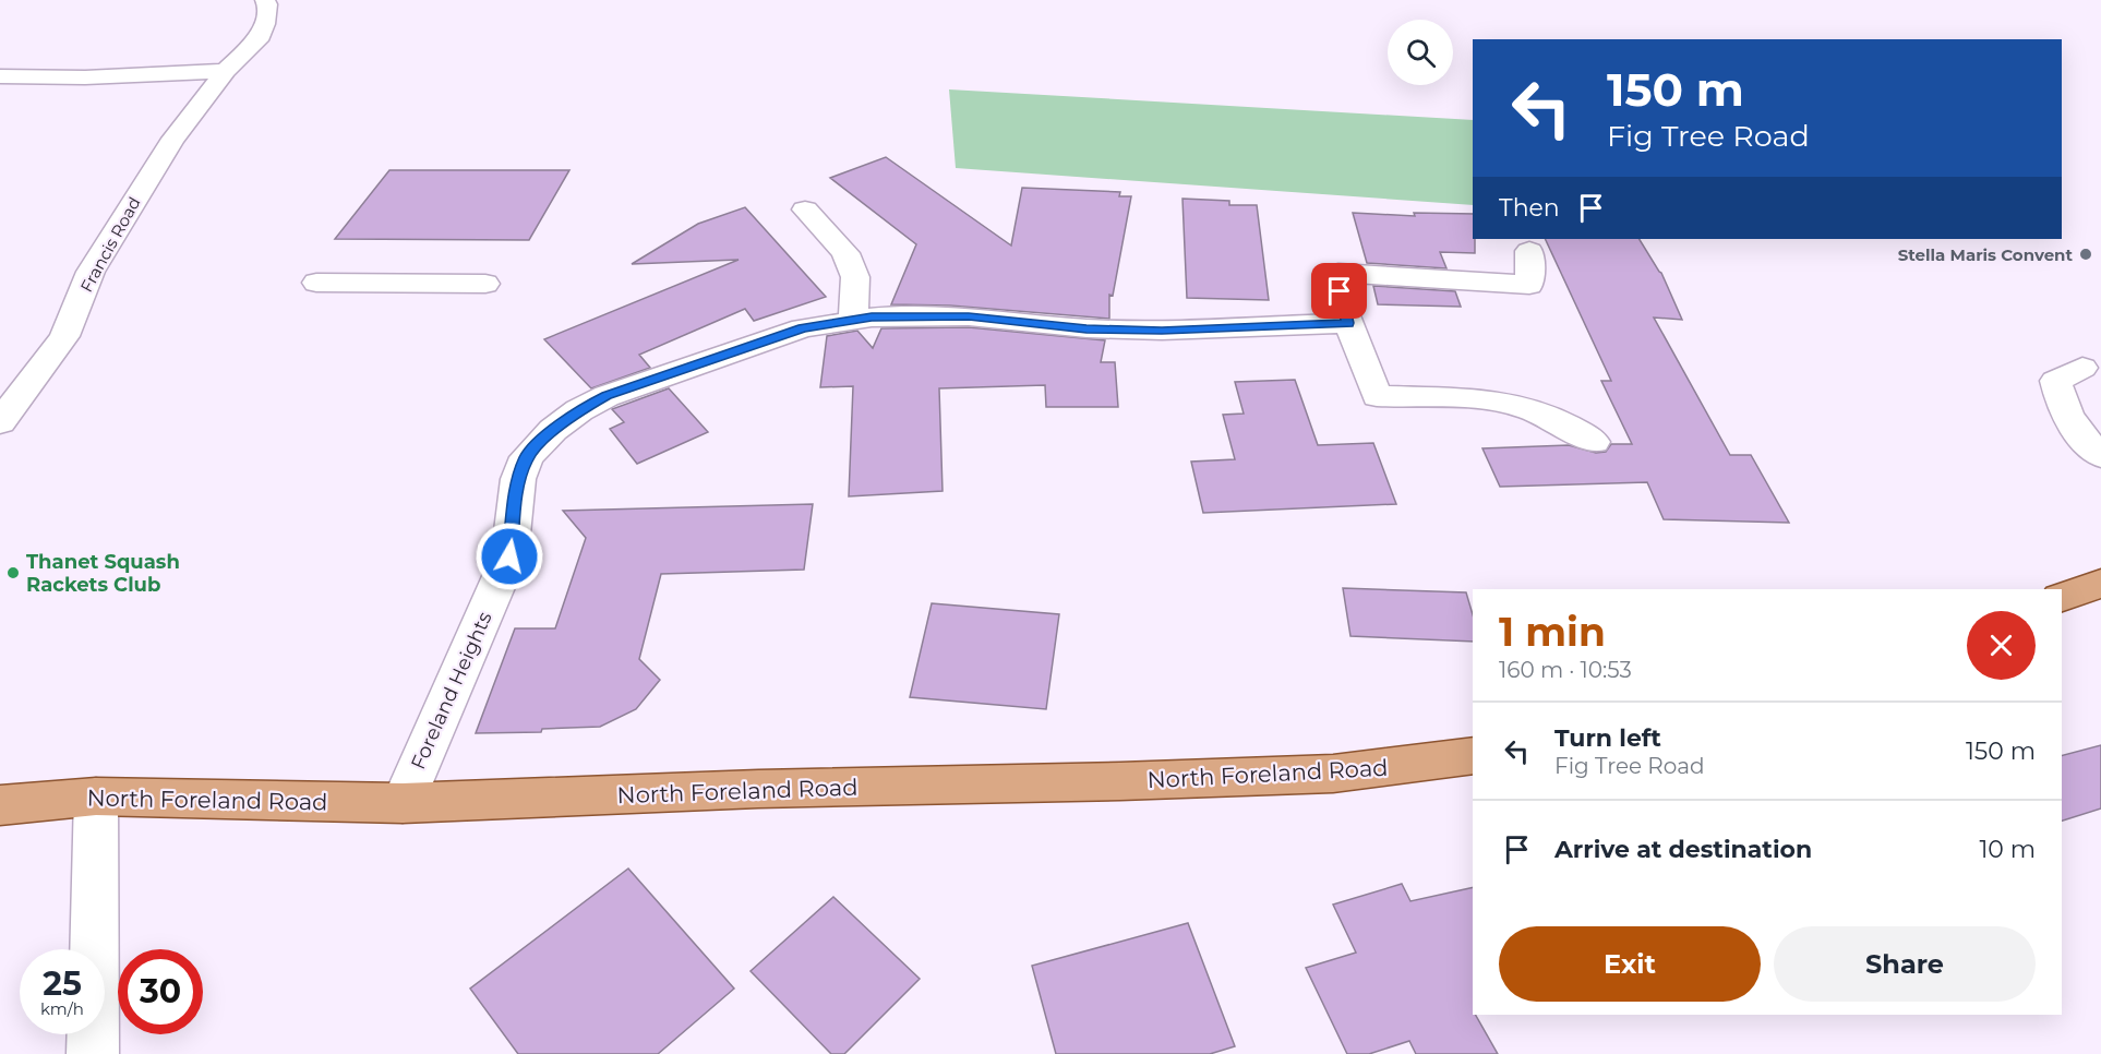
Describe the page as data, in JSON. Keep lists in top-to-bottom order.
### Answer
{
  "streets": {
    "main road": ["North Foreland Road"],
    "street": ["Francis Road", "Foreland Heights"]
  },
  "crossings": [
    ["Foreland Heights", "North Foreland Road"]
  ],
  "places": ["Stella Maris Convent", "Thanet Squash Rackets Club"],
  "page": {
    "turn": ["150 m", "Fig Tree Road"],
    "then": "Then",
    "heading": ["1 min", "160 m · 10:53"],
    "list": [
      {
        "name": "Turn left",
        "note": "Fig Tree Road",
        "value": "150 m"
      },
      {
        "name": "Arrive at destination",
        "value": "10 m"
      }
    ],
    "buttons": ["Exit", "Share"],
    "speed": "25 km/h",
    "limit": "30"
  }
}
